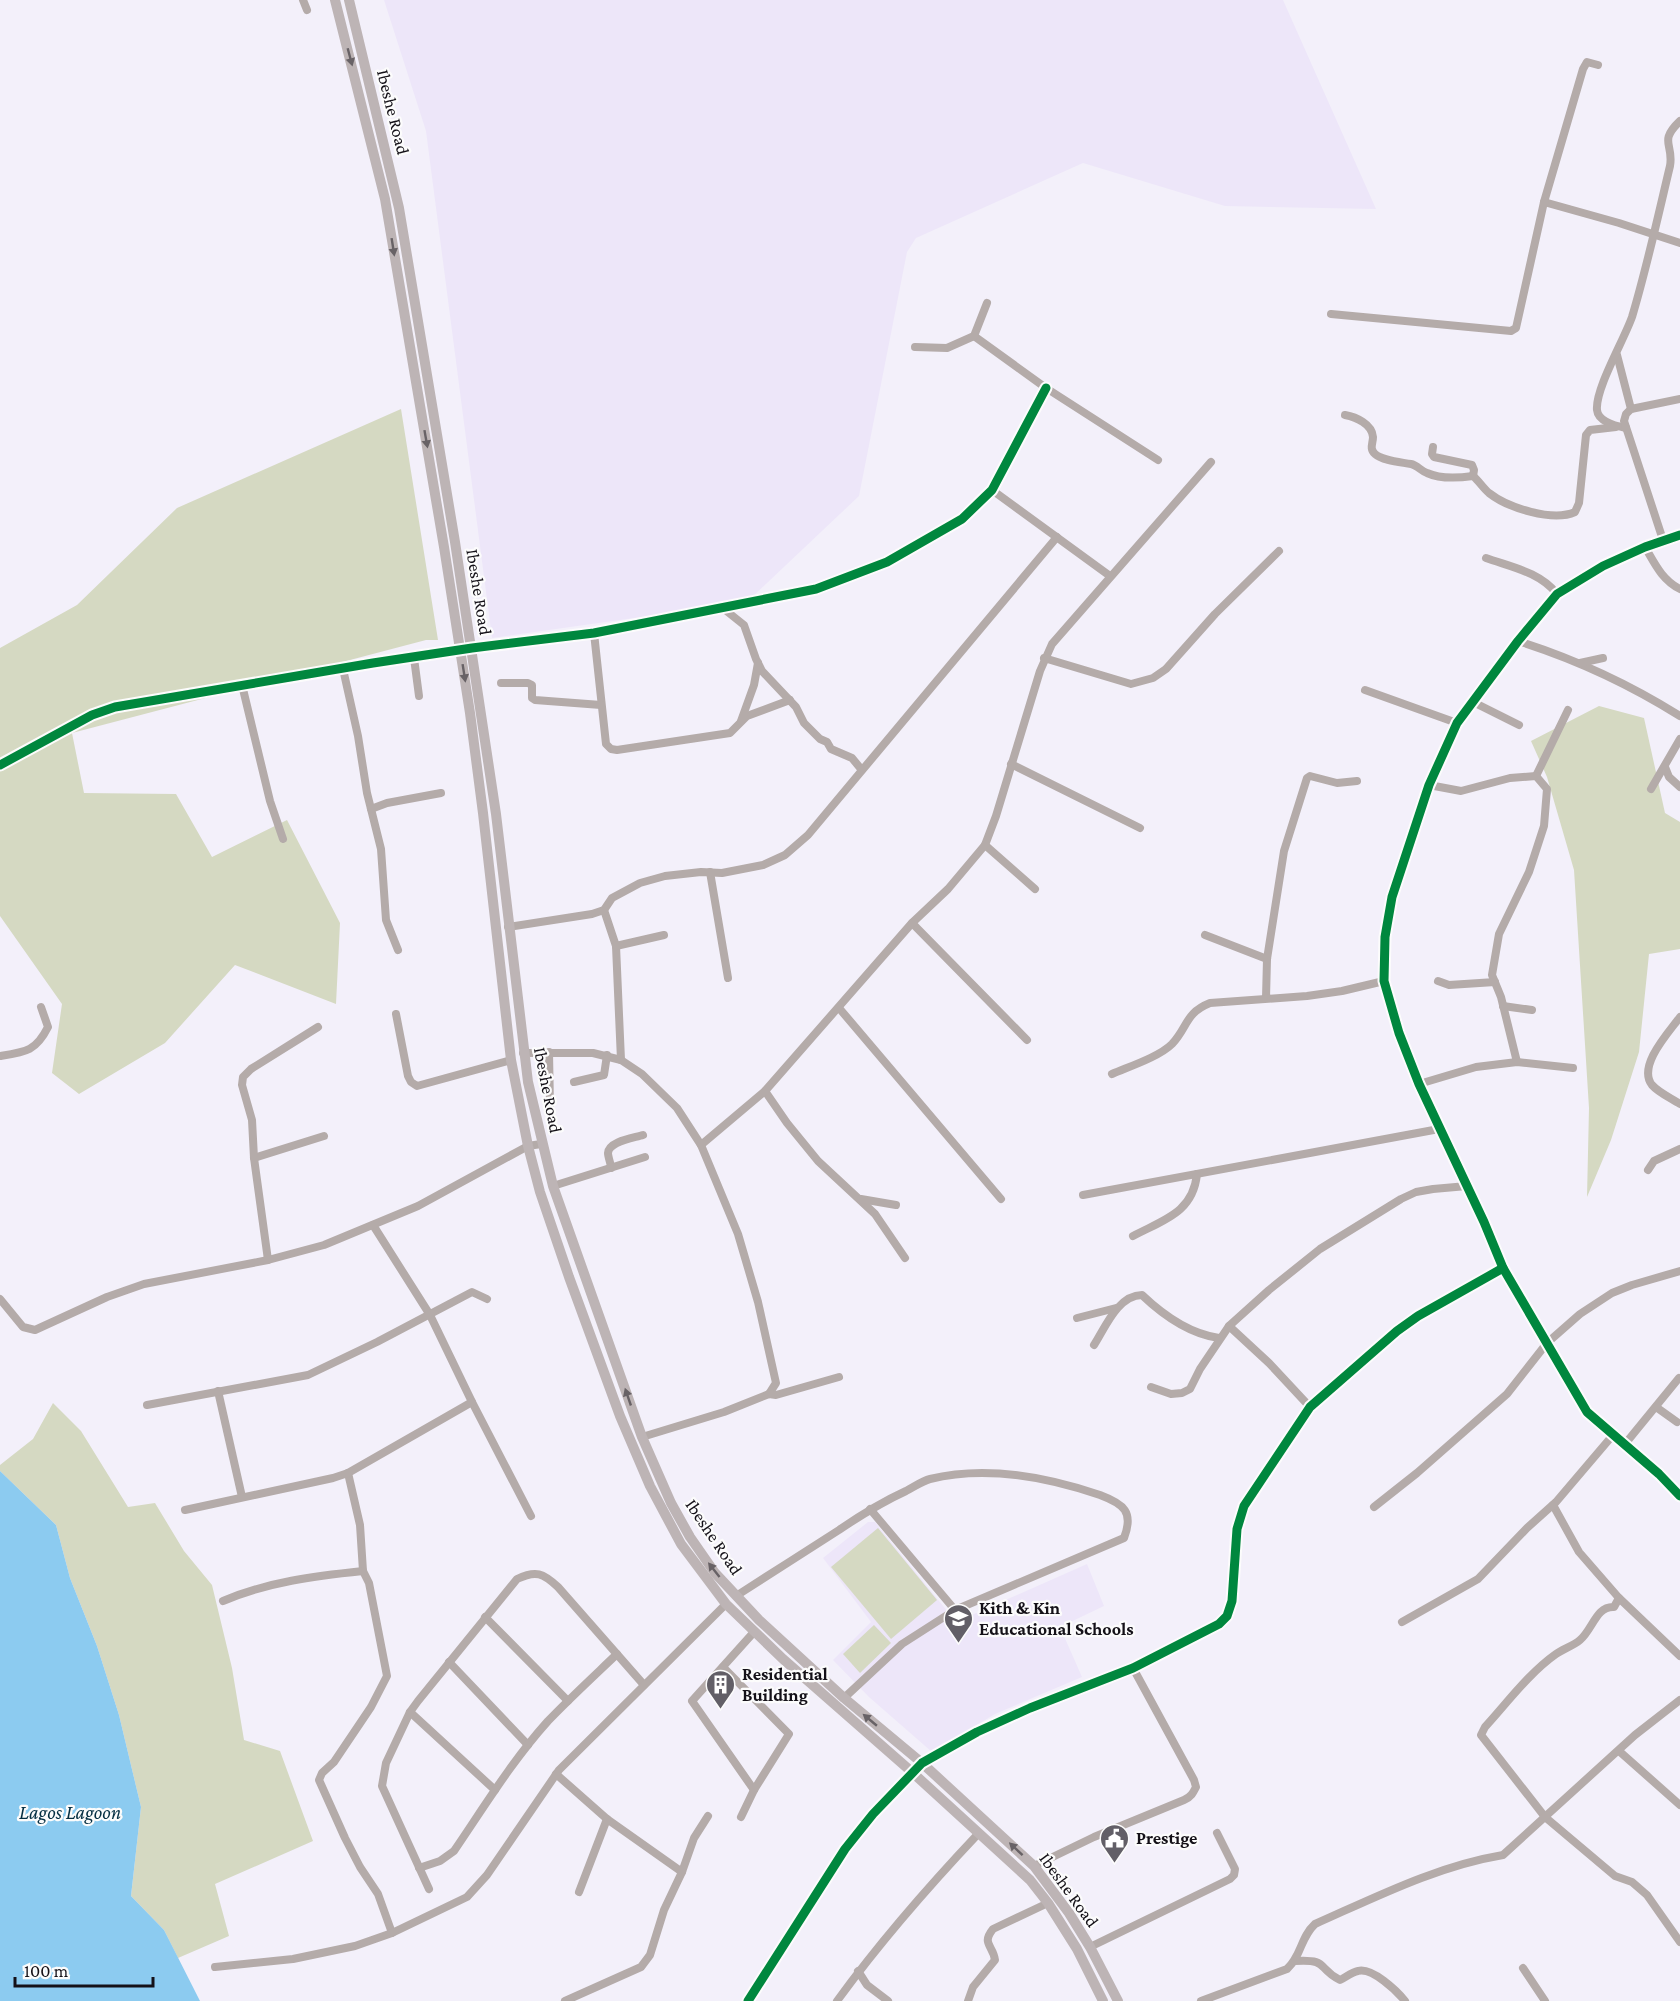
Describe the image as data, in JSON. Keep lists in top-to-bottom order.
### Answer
{
  "streets": {
    "main road": ["Ibeshe Road"]
  },
  "water": ["Lagos Lagoon"],
  "places": {
    "school or university": ["Kith & Kin Educational Schools"],
    "building": ["Residential Building"],
    "public building": ["Prestige"]
  },
  "scale_bar": "100 m"
}
